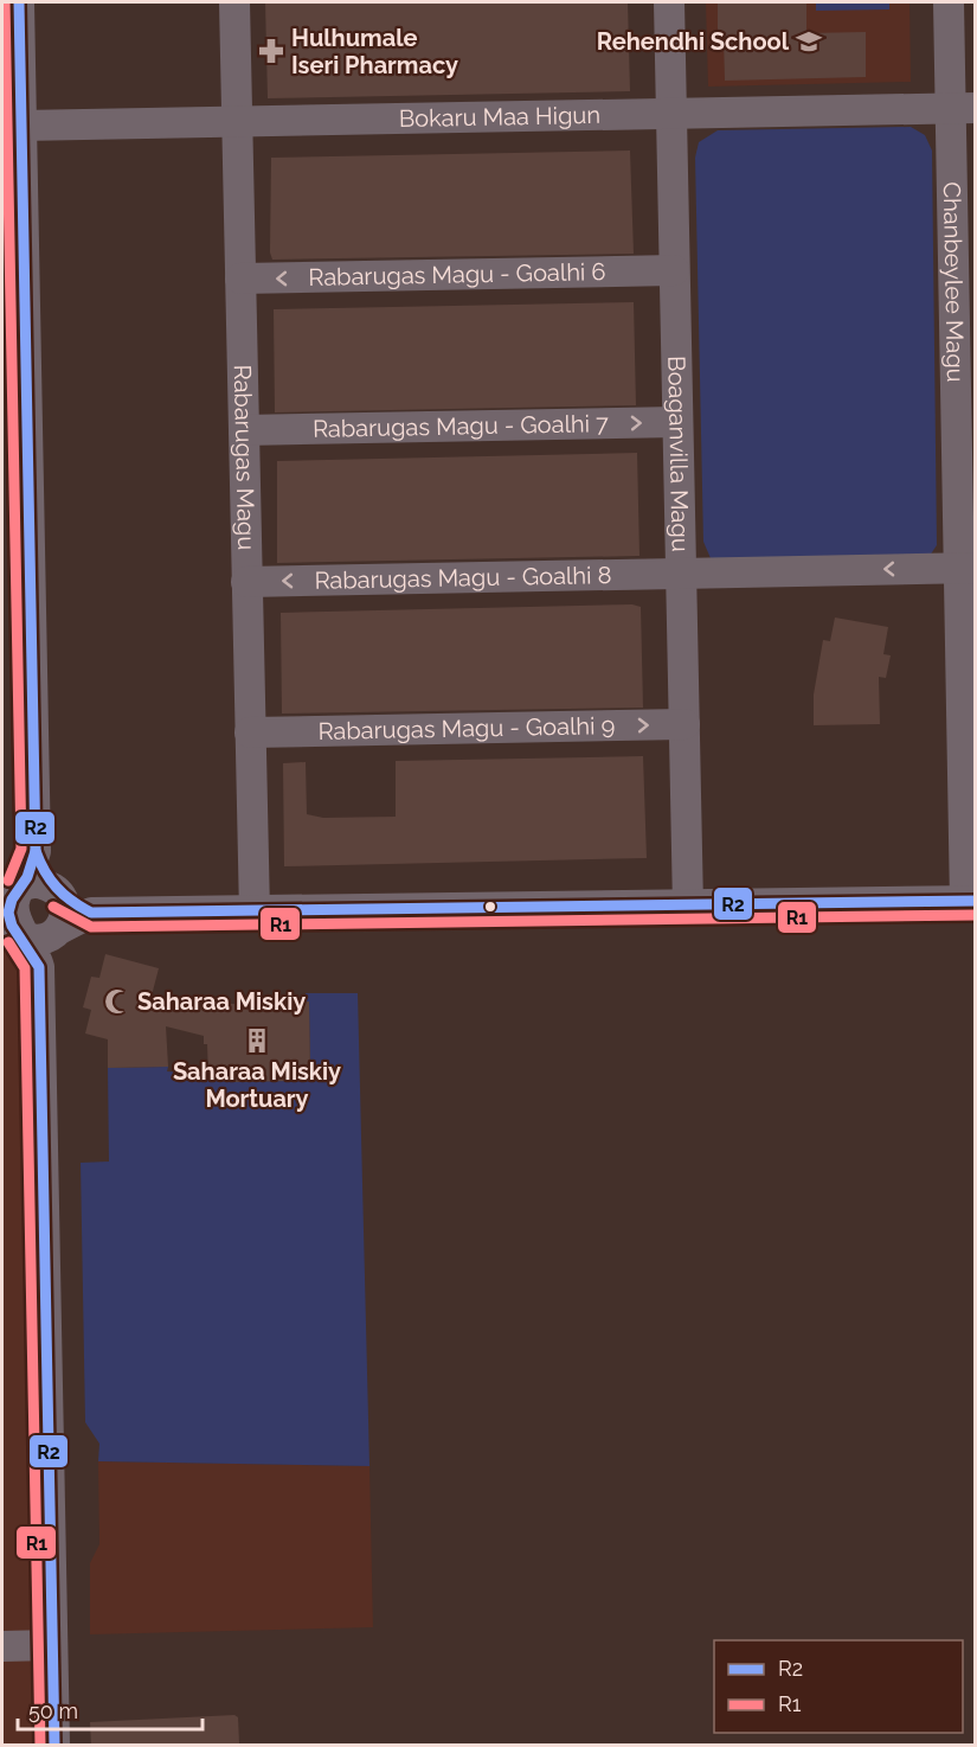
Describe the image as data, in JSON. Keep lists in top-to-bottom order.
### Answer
{
  "streets": {
    "street": [
      "Bokaru Maa Higun",
      "Rabarugas Magu - Goalhi 6",
      "Chanbeylee Magu",
      "Rabarugas Magu - Goalhi 7",
      "Boaganvilla Magu",
      "Rabarugas Magu",
      "Rabarugas Magu - Goalhi 8",
      "Rabarugas Magu - Goalhi 9"
    ]
  },
  "crossings": [
    ["Bokaru Maa Higun", "Chanbeylee Magu"],
    ["Bokaru Maa Higun", "Boaganvilla Magu"],
    ["Bokaru Maa Higun", "Rabarugas Magu"],
    ["Rabarugas Magu - Goalhi 6", "Boaganvilla Magu"],
    ["Rabarugas Magu - Goalhi 6", "Rabarugas Magu"],
    ["Chanbeylee Magu", "Rabarugas Magu - Goalhi 8"],
    ["Rabarugas Magu - Goalhi 7", "Boaganvilla Magu"],
    ["Rabarugas Magu - Goalhi 7", "Rabarugas Magu"],
    ["Boaganvilla Magu", "Rabarugas Magu - Goalhi 8"],
    ["Boaganvilla Magu", "Rabarugas Magu - Goalhi 9"],
    ["Rabarugas Magu", "Rabarugas Magu - Goalhi 8"],
    ["Rabarugas Magu", "Rabarugas Magu - Goalhi 9"]
  ],
  "one_way": ["Rabarugas Magu - Goalhi 6", "Rabarugas Magu - Goalhi 7", "Rabarugas Magu - Goalhi 8"],
  "places": {
    "school or university": ["Rehendhi School"],
    "pharmacy": ["Hulhumale Iseri Pharmacy"],
    "mosque": ["Saharaa Miskiy"],
    "building": ["Saharaa Miskiy Mortuary"]
  },
  "lines": ["transit line R2", "transit line R1"],
  "legend": ["R2", "R1"],
  "scale_bar": "50 m"
}
